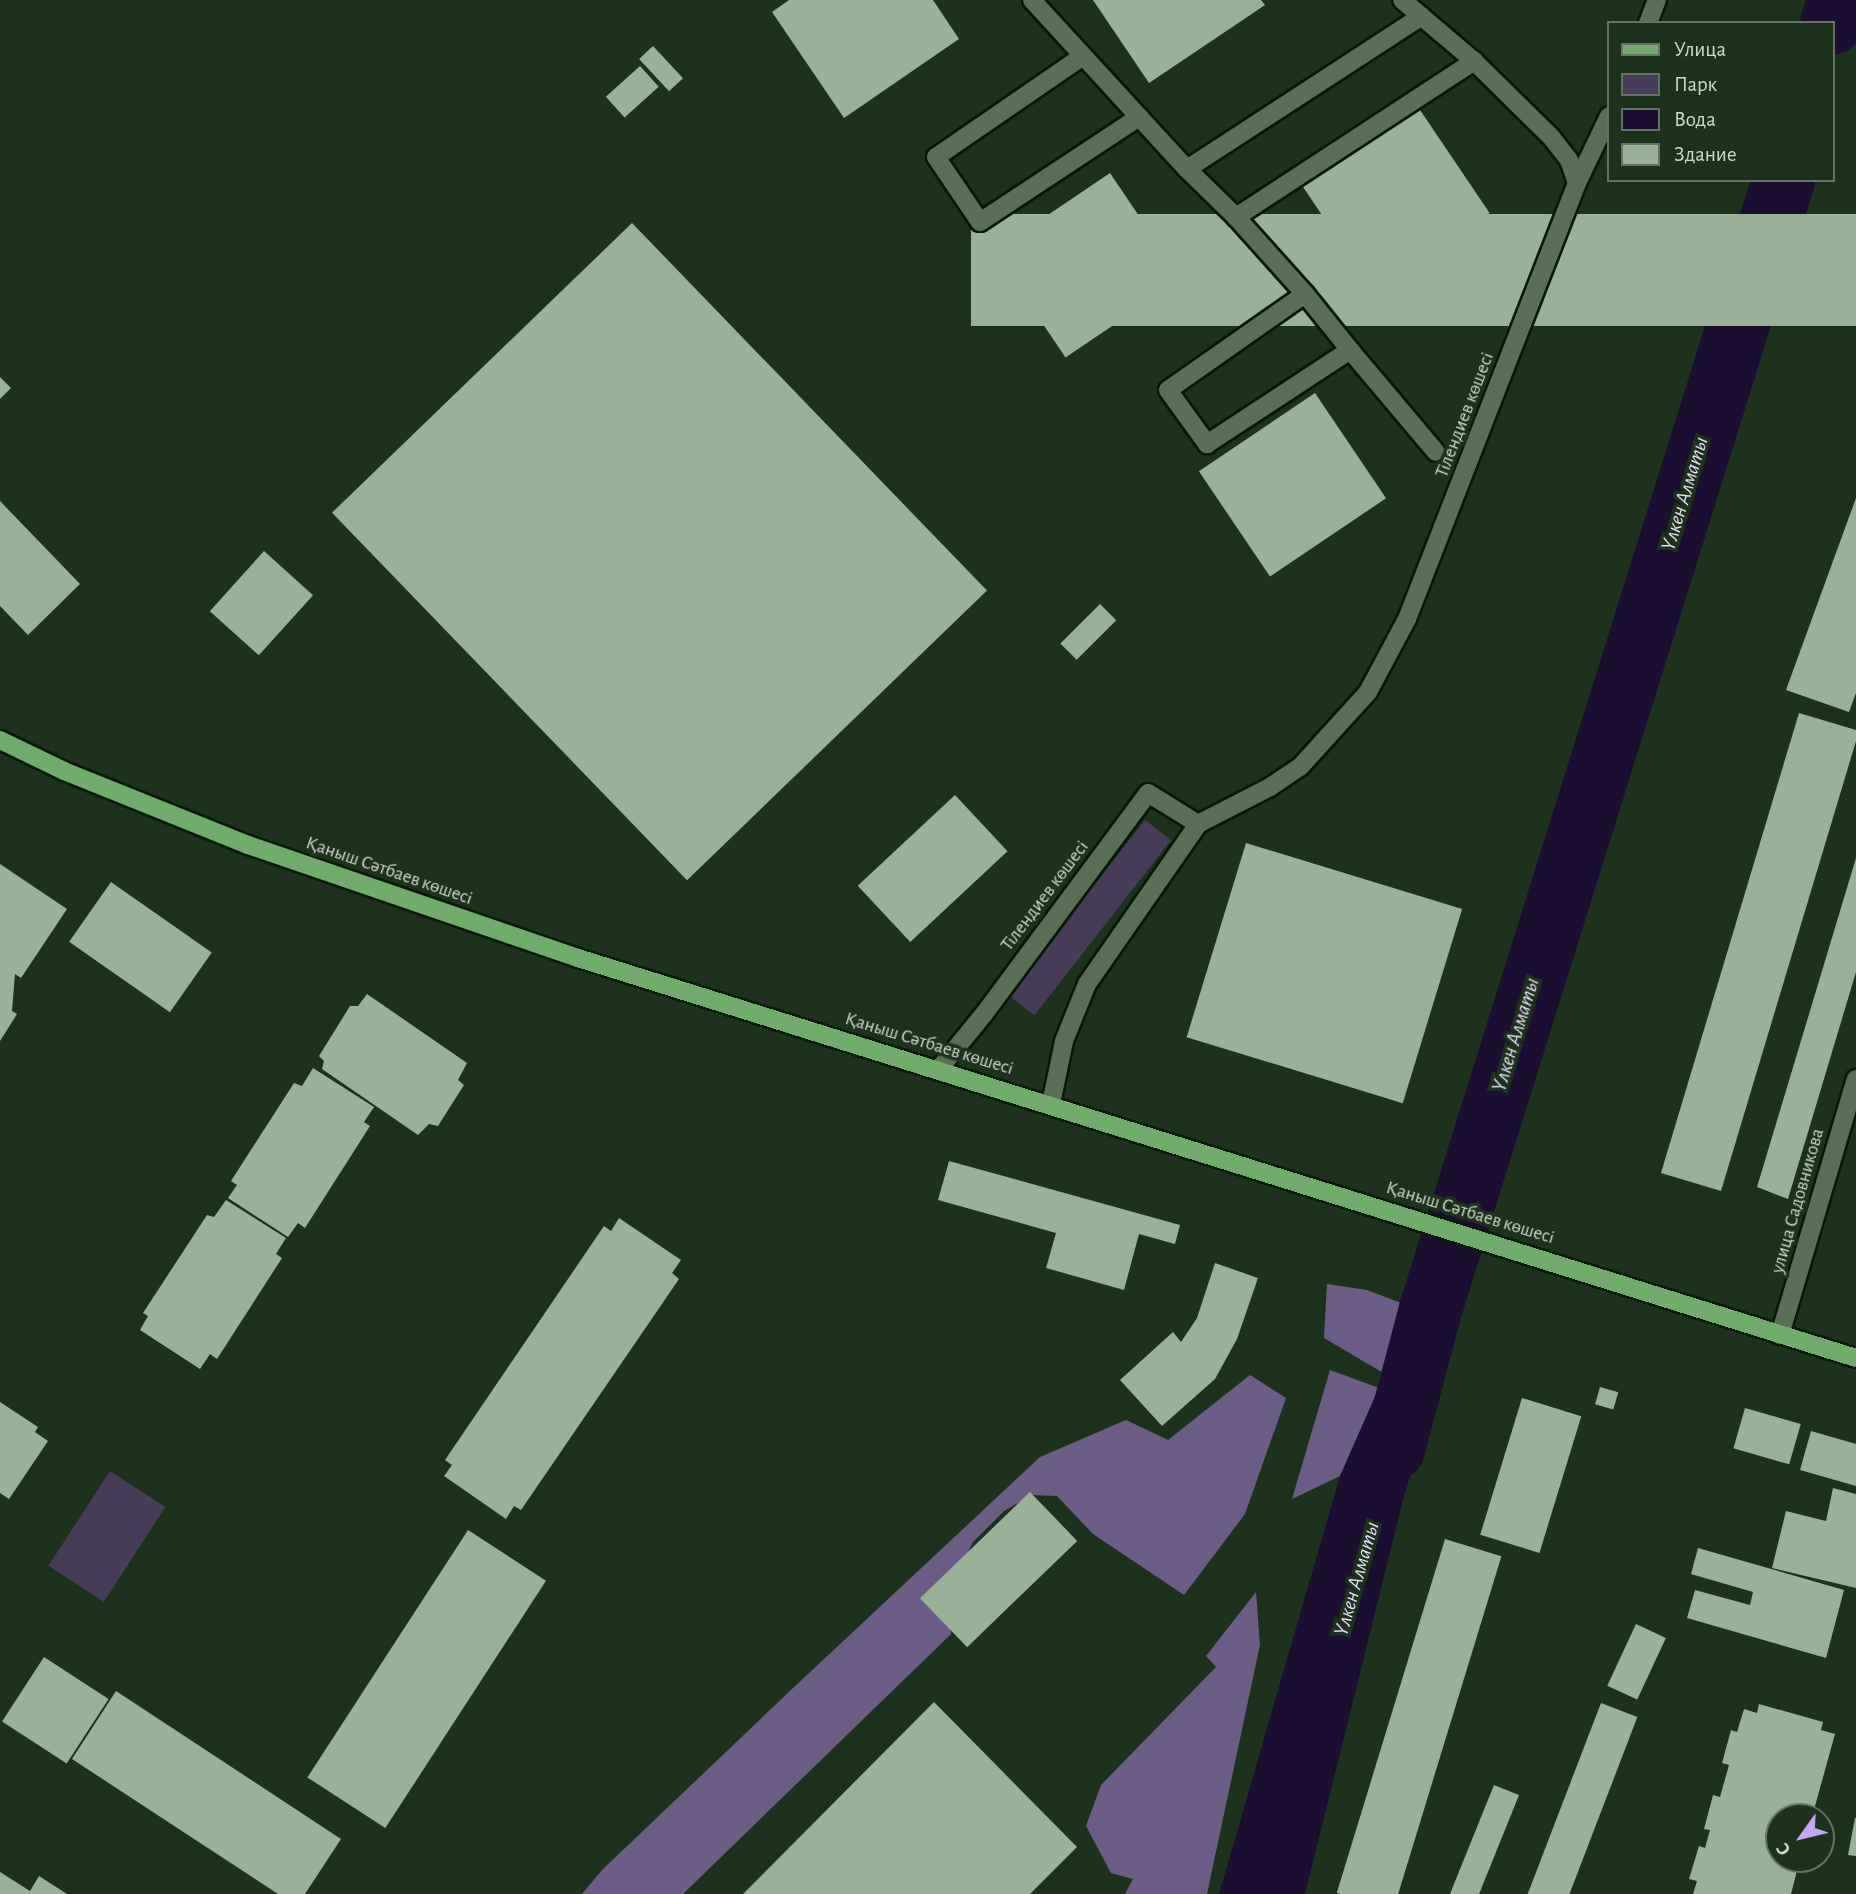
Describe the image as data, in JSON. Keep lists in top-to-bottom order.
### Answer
{
  "streets": {
    "main road": ["Қаныш Сәтбаев көшесі"],
    "street": ["Тілендиев көшесі", "улица Садовникова"]
  },
  "crossings": [
    ["Тілендиев көшесі", "Қаныш Сәтбаев көшесі"],
    ["Қаныш Сәтбаев көшесі", "улица Садовникова"]
  ],
  "water": ["Үлкен Алматы"],
  "legend": [
    "Улица",
    "Парк",
    "Вода",
    "Здание"
  ],
  "north": "bottom left"
}
